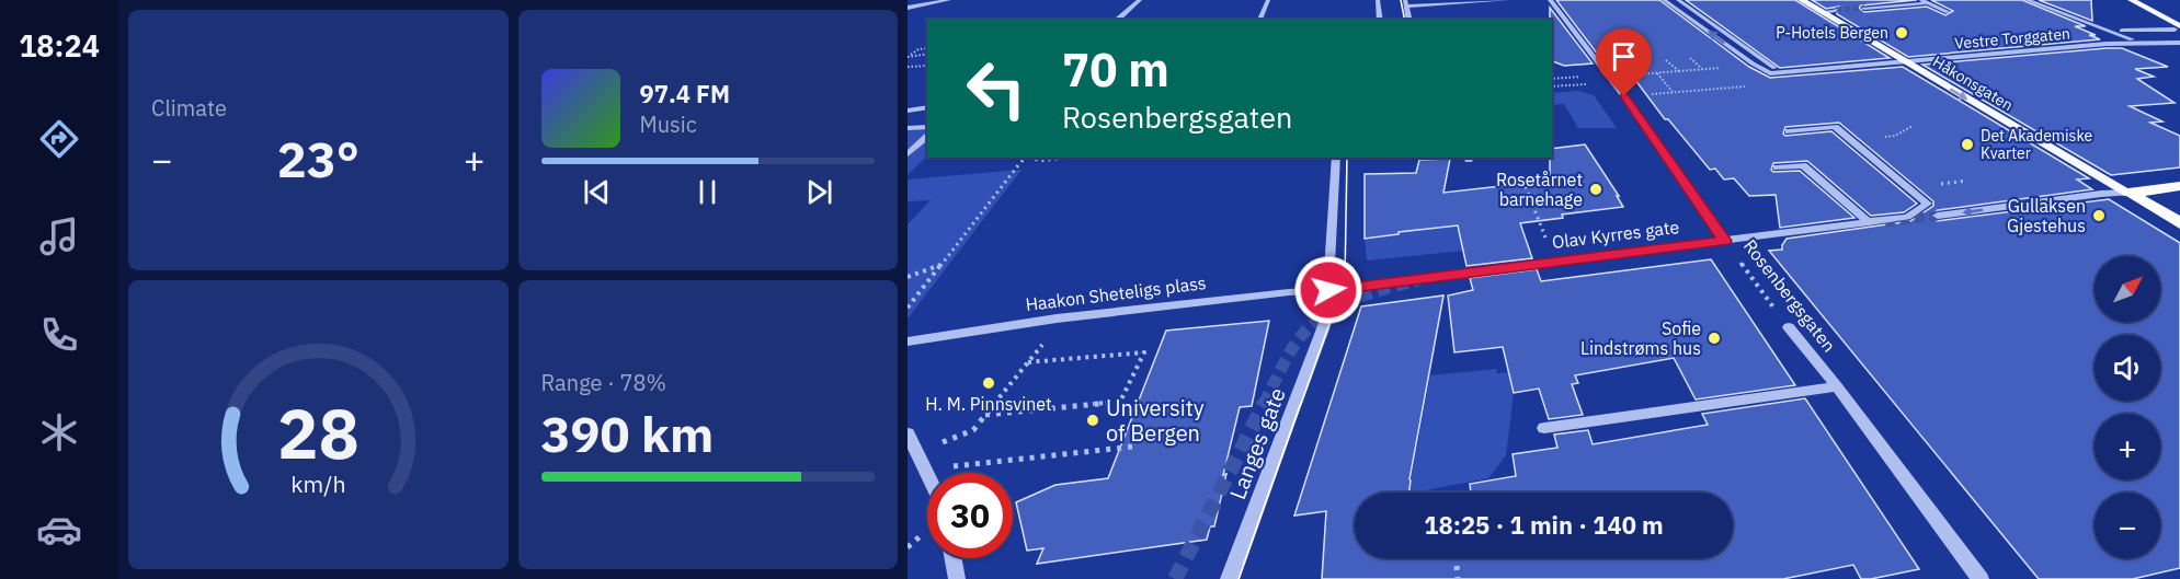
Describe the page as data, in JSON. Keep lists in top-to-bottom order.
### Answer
{
  "streets": {
    "main road": ["Håkonsgaten"],
    "street": [
      "Vestre Torggaten",
      "Olav Kyrres gate",
      "Haakon Sheteligs plass",
      "Rosenbergsgaten",
      "Langes gate"
    ]
  },
  "crossings": [
    ["Vestre Torggaten", "Håkonsgaten"],
    ["Olav Kyrres gate", "Haakon Sheteligs plass"],
    ["Olav Kyrres gate", "Rosenbergsgaten"]
  ],
  "one_way": ["Håkonsgaten"],
  "places": [
    "P-Hotels Bergen",
    "Det Akademiske Kvarter",
    "Rosetårnet barnehage",
    "Gullaksen Gjestehus",
    "Sofie Lindstrøms hus",
    "H. M. Pinnsvinet",
    "University of Bergen"
  ],
  "north": "top right",
  "page": {
    "tabs": "18:24",
    "tile": [
      "Climate",
      ["Range · 78%", "390 km"]
    ],
    "turn": ["70 m", "Rosenbergsgaten"],
    "song": ["97.4 FM", "Music"],
    "heat": ["−", "23°", "+"],
    "map_buttons": ["+", "−"],
    "limit": "30",
    "trip": "18:25 · 1 min · 140 m",
    "gauge": ["28", "km/h"]
  }
}
